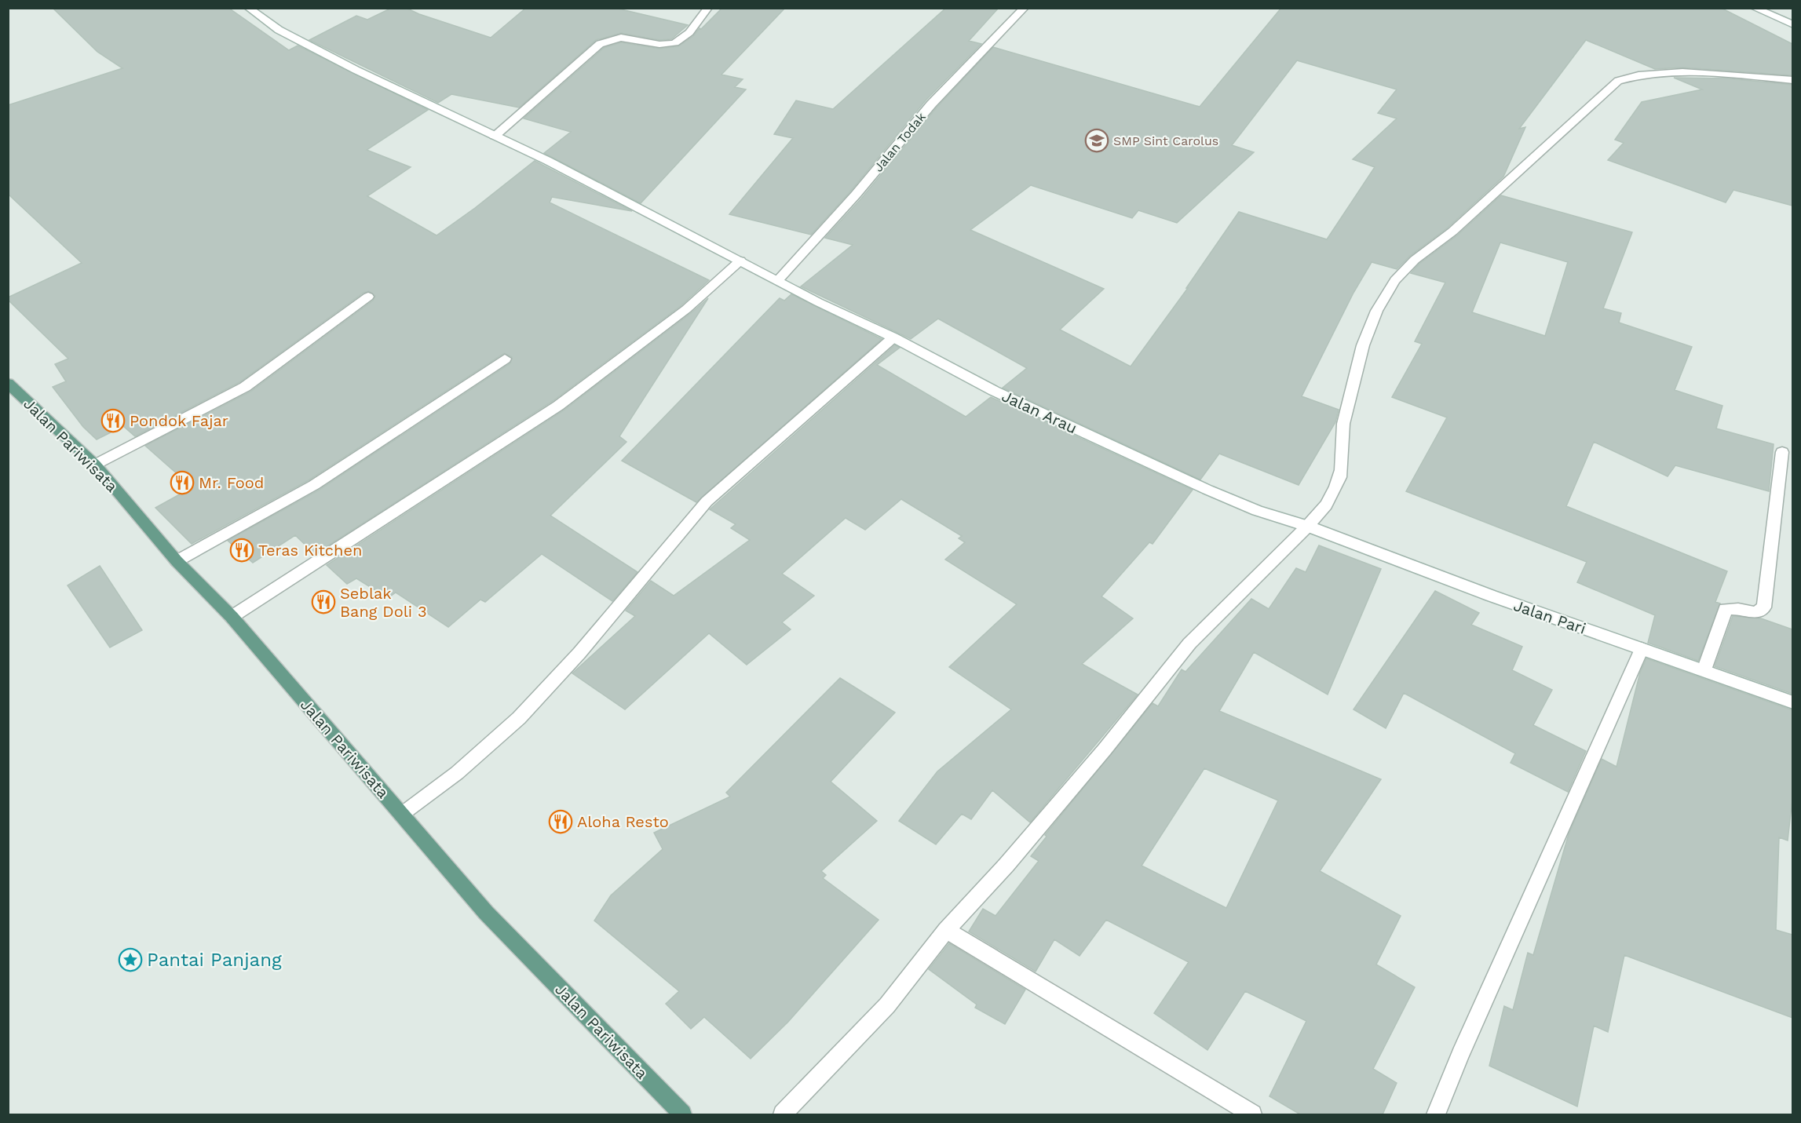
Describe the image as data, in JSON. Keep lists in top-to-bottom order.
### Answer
{
  "streets": {
    "main road": ["Jalan Pariwisata"],
    "street": ["Jalan Todak", "Jalan Arau", "Jalan Pari"]
  },
  "crossings": [
    ["Jalan Todak", "Jalan Arau"],
    ["Jalan Arau", "Jalan Pari"]
  ],
  "places": {
    "school or university": ["SMP Sint Carolus"],
    "restaurant": [
      "Pondok Fajar",
      "Mr. Food",
      "Teras Kitchen",
      "Seblak Bang Doli 3",
      "Aloha Resto"
    ],
    "place": ["Pantai Panjang"]
  }
}
